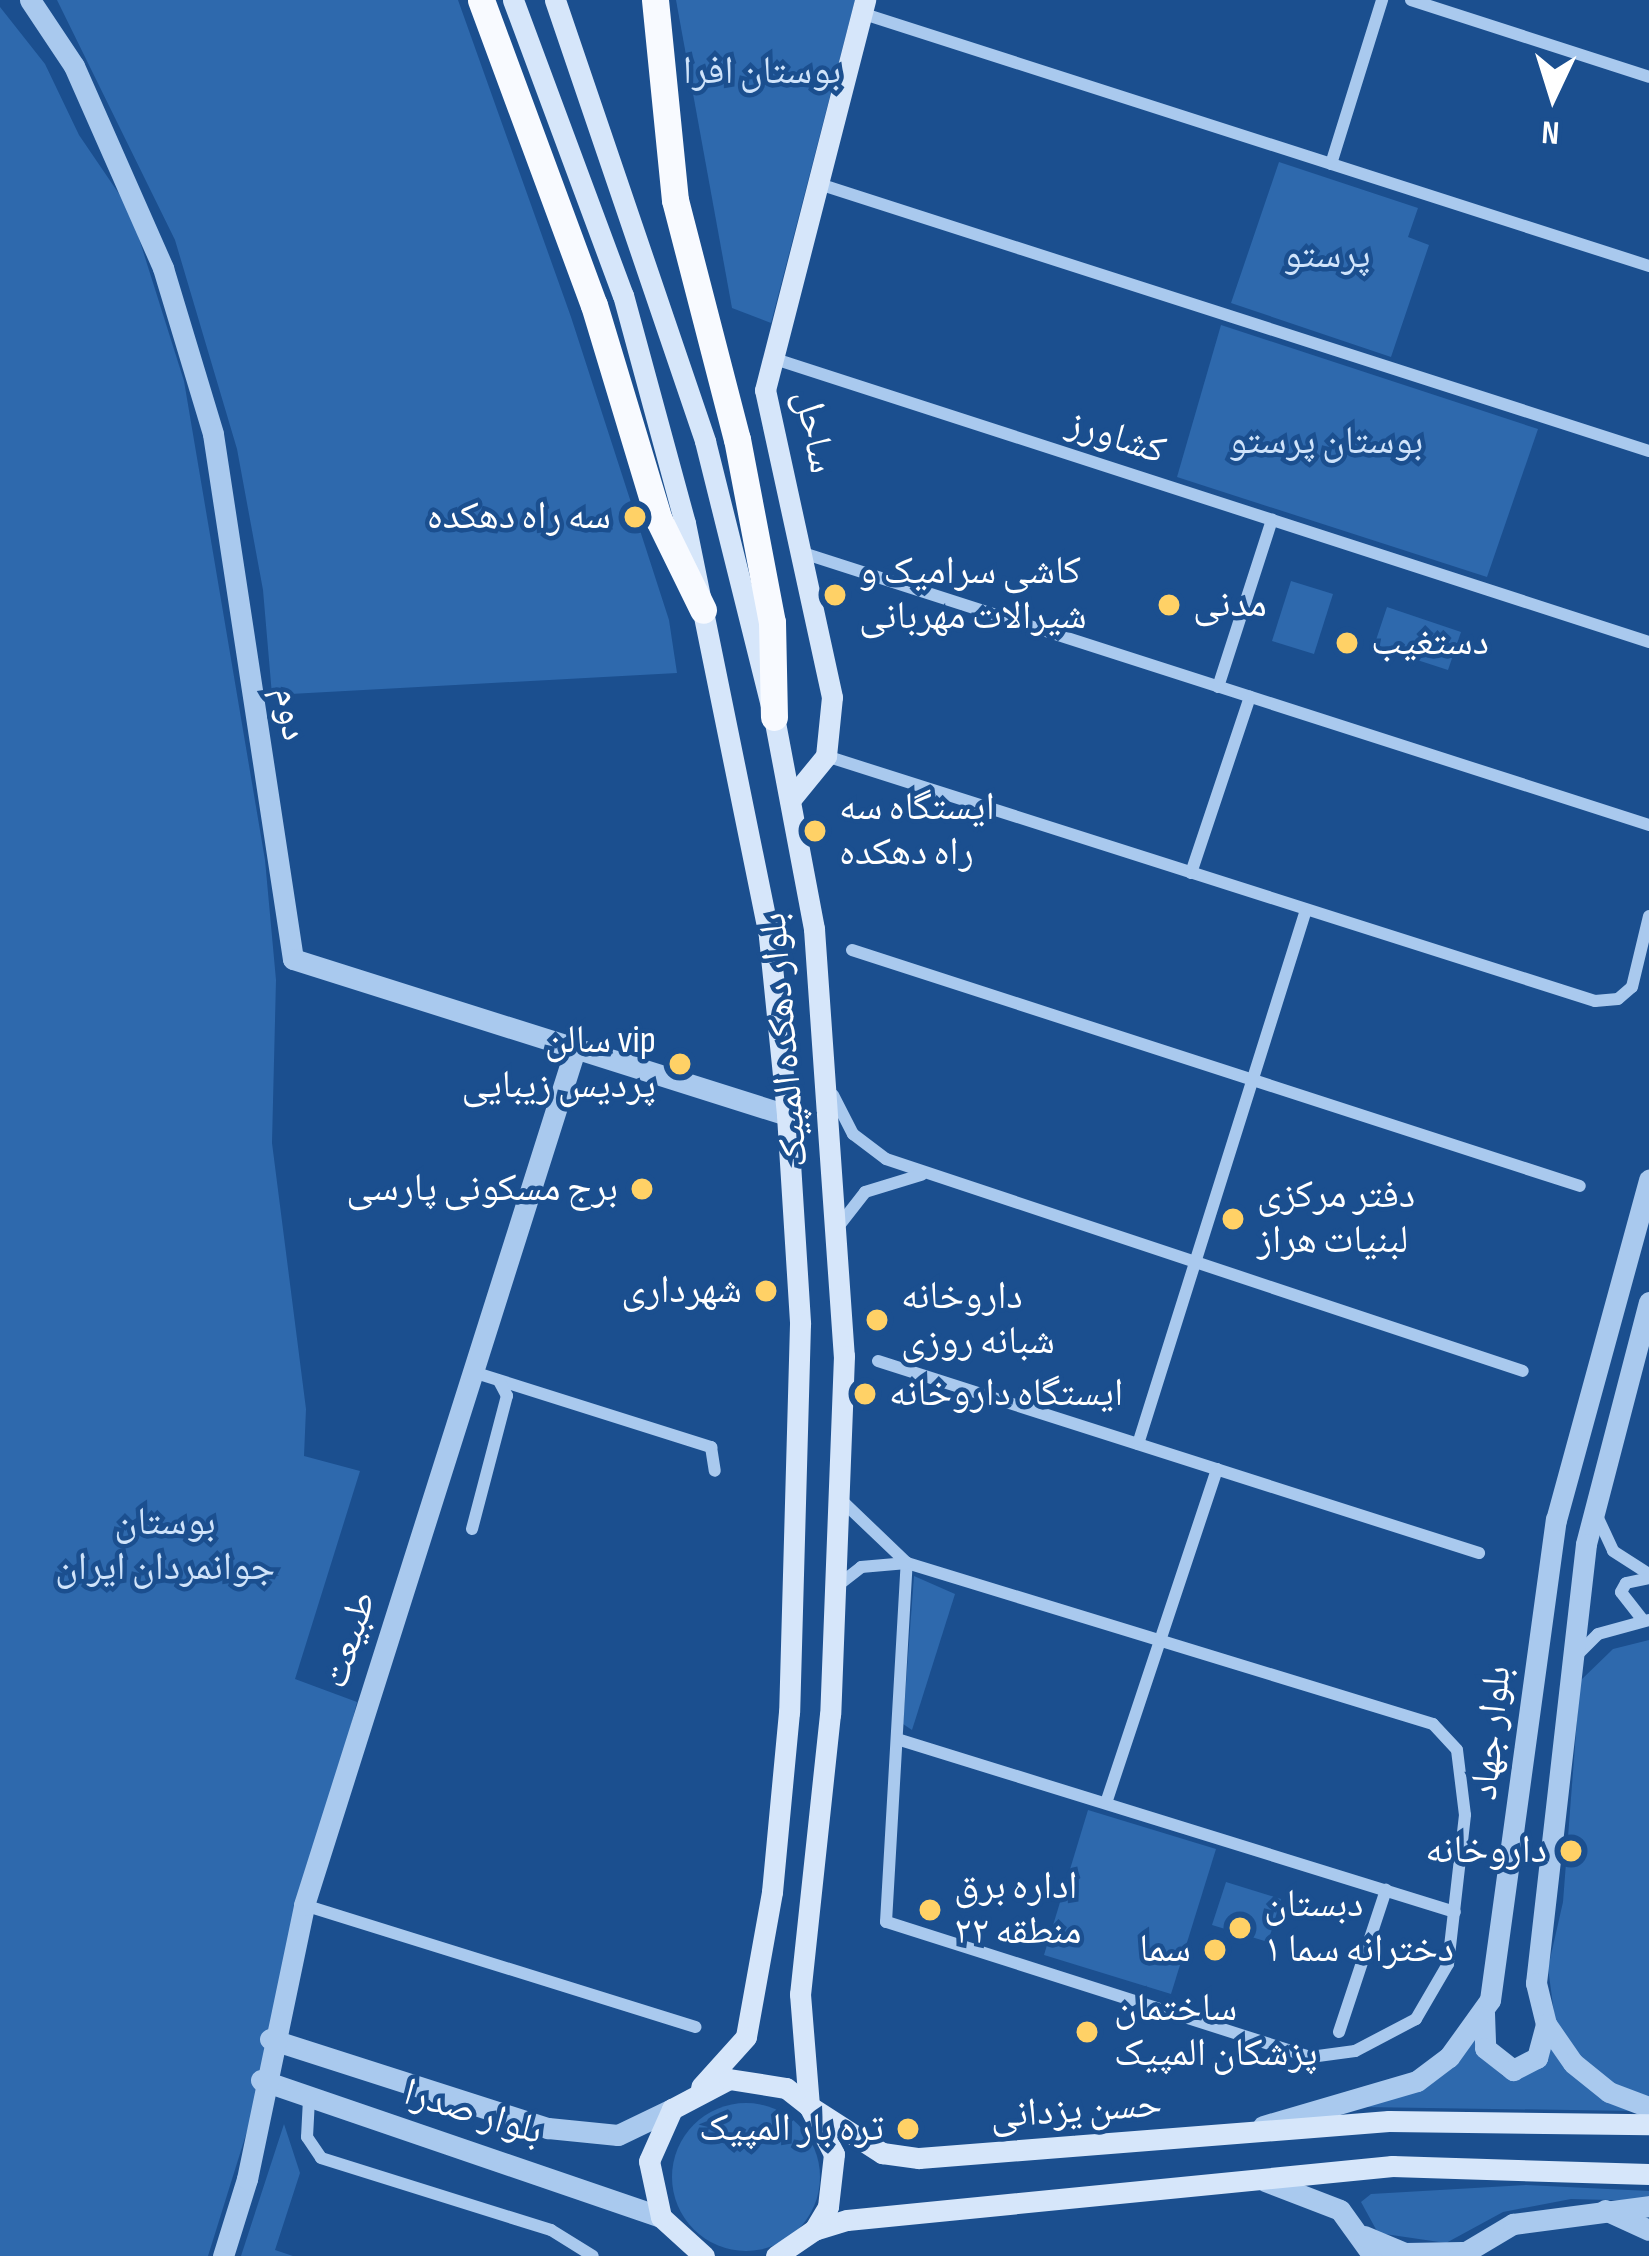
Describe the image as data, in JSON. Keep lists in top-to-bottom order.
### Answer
{
  "streets": {
    "main road": ["ساحل", "بلوار دهکده المپیک", "حسن یزدانی"],
    "street": [
      "کشاورز",
      "دوم",
      "طبیعت",
      "بلوار جهاد",
      "بلوار صدرا"
    ]
  },
  "crossings": [
    ["ساحل", "کشاورز"],
    ["دوم", "بلوار دهکده المپیک"],
    ["دوم", "طبیعت"],
    ["بلوار دهکده المپیک", "حسن یزدانی"],
    ["بلوار دهکده المپیک", "بلوار صدرا"],
    ["طبیعت", "بلوار صدرا"],
    ["بلوار جهاد", "حسن یزدانی"]
  ],
  "parks": [
    "بوستان افرا",
    "پرستو",
    "بوستان پرستو",
    "بوستان جوانمردان ایران"
  ],
  "places": [
    "سه راه دهکده",
    "کاشی سرامیک و شیرالات مهربانی",
    "مدنی",
    "دستغیب",
    "ایستگاه سه راه دهکده",
    "سالن vip پردیس زیبایی",
    "برج مسکونی پارسی",
    "دفتر مرکزی لبنیات هراز",
    "شهرداری",
    "داروخانه شبانه روزی",
    "ایستگاه داروخانه",
    "داروخانه",
    "اداره برق منطقه ۲۲",
    "دبستان دخترانه سما ۱",
    "سما",
    "ساختمان پزشکان المپیک",
    "تره بار المپیک"
  ],
  "north": "bottom"
}
